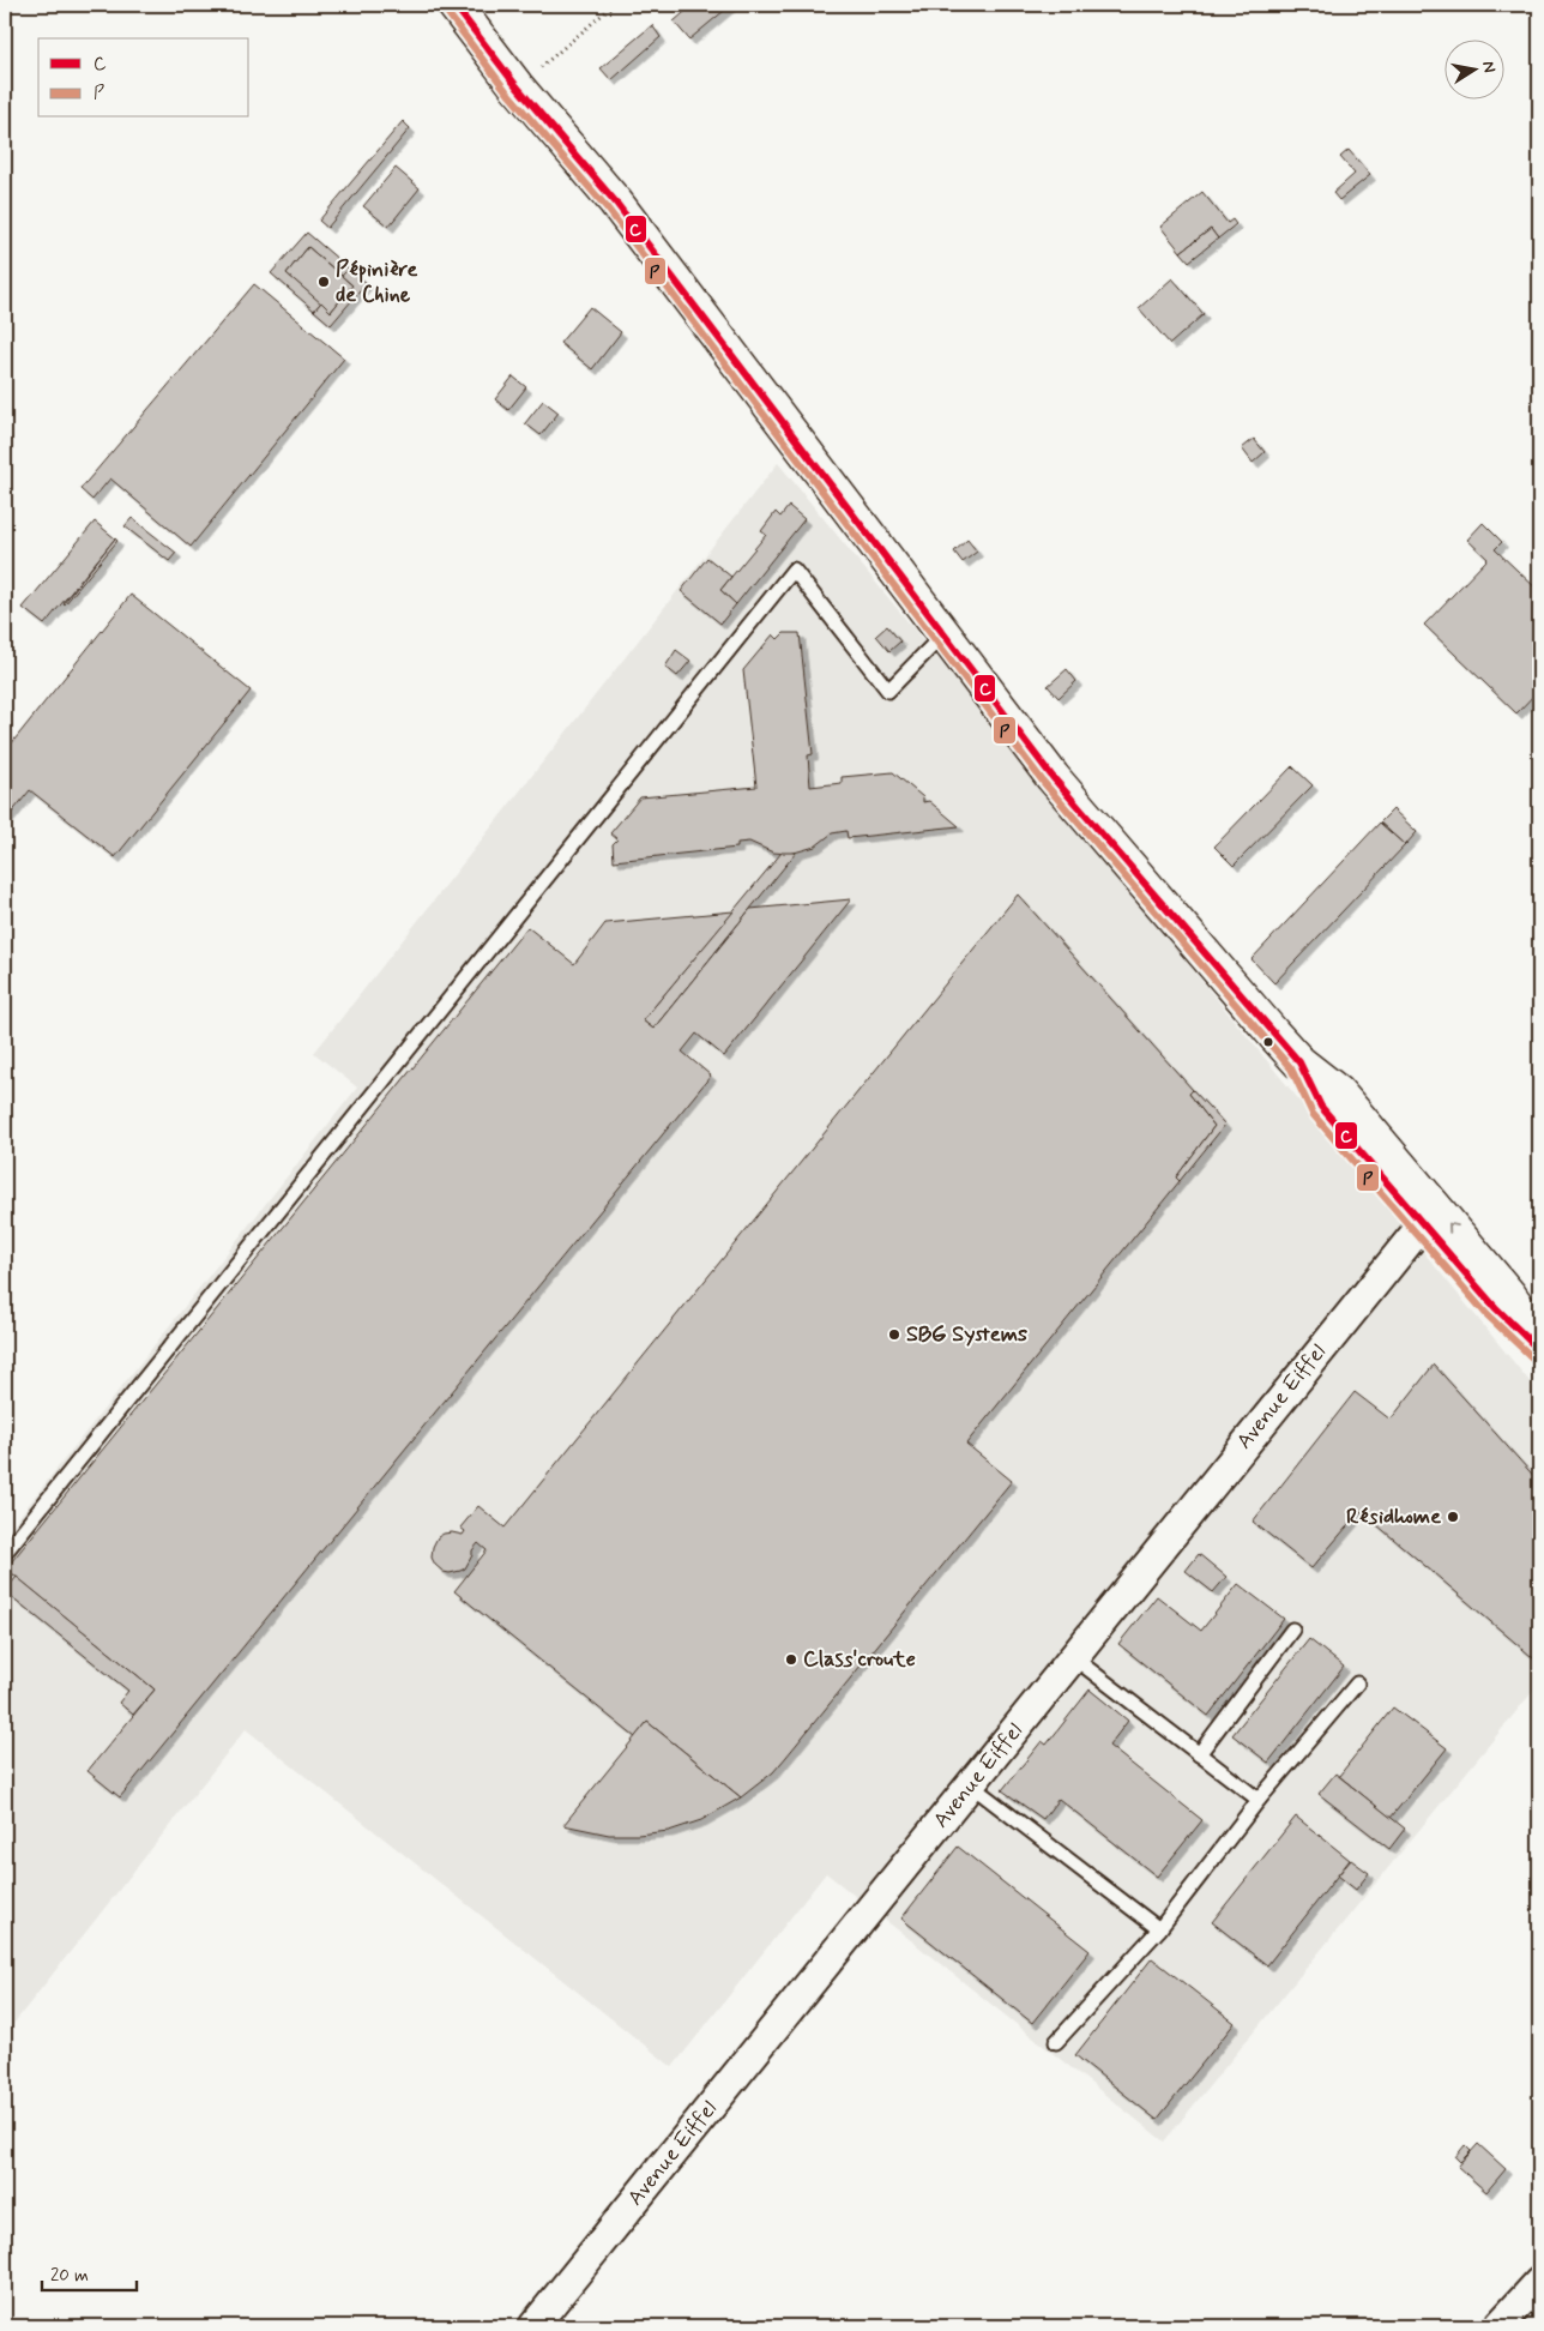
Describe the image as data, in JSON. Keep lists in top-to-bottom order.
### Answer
{
  "streets": {
    "street": ["Avenue Eiffel"]
  },
  "places": [
    "Pépinière de Chine",
    "SBG Systems",
    "Résidhome",
    "Class'croute"
  ],
  "lines": ["transit line C", "transit line P"],
  "legend": ["C", "P"],
  "scale_bar": "20 m",
  "north": "right"
}
